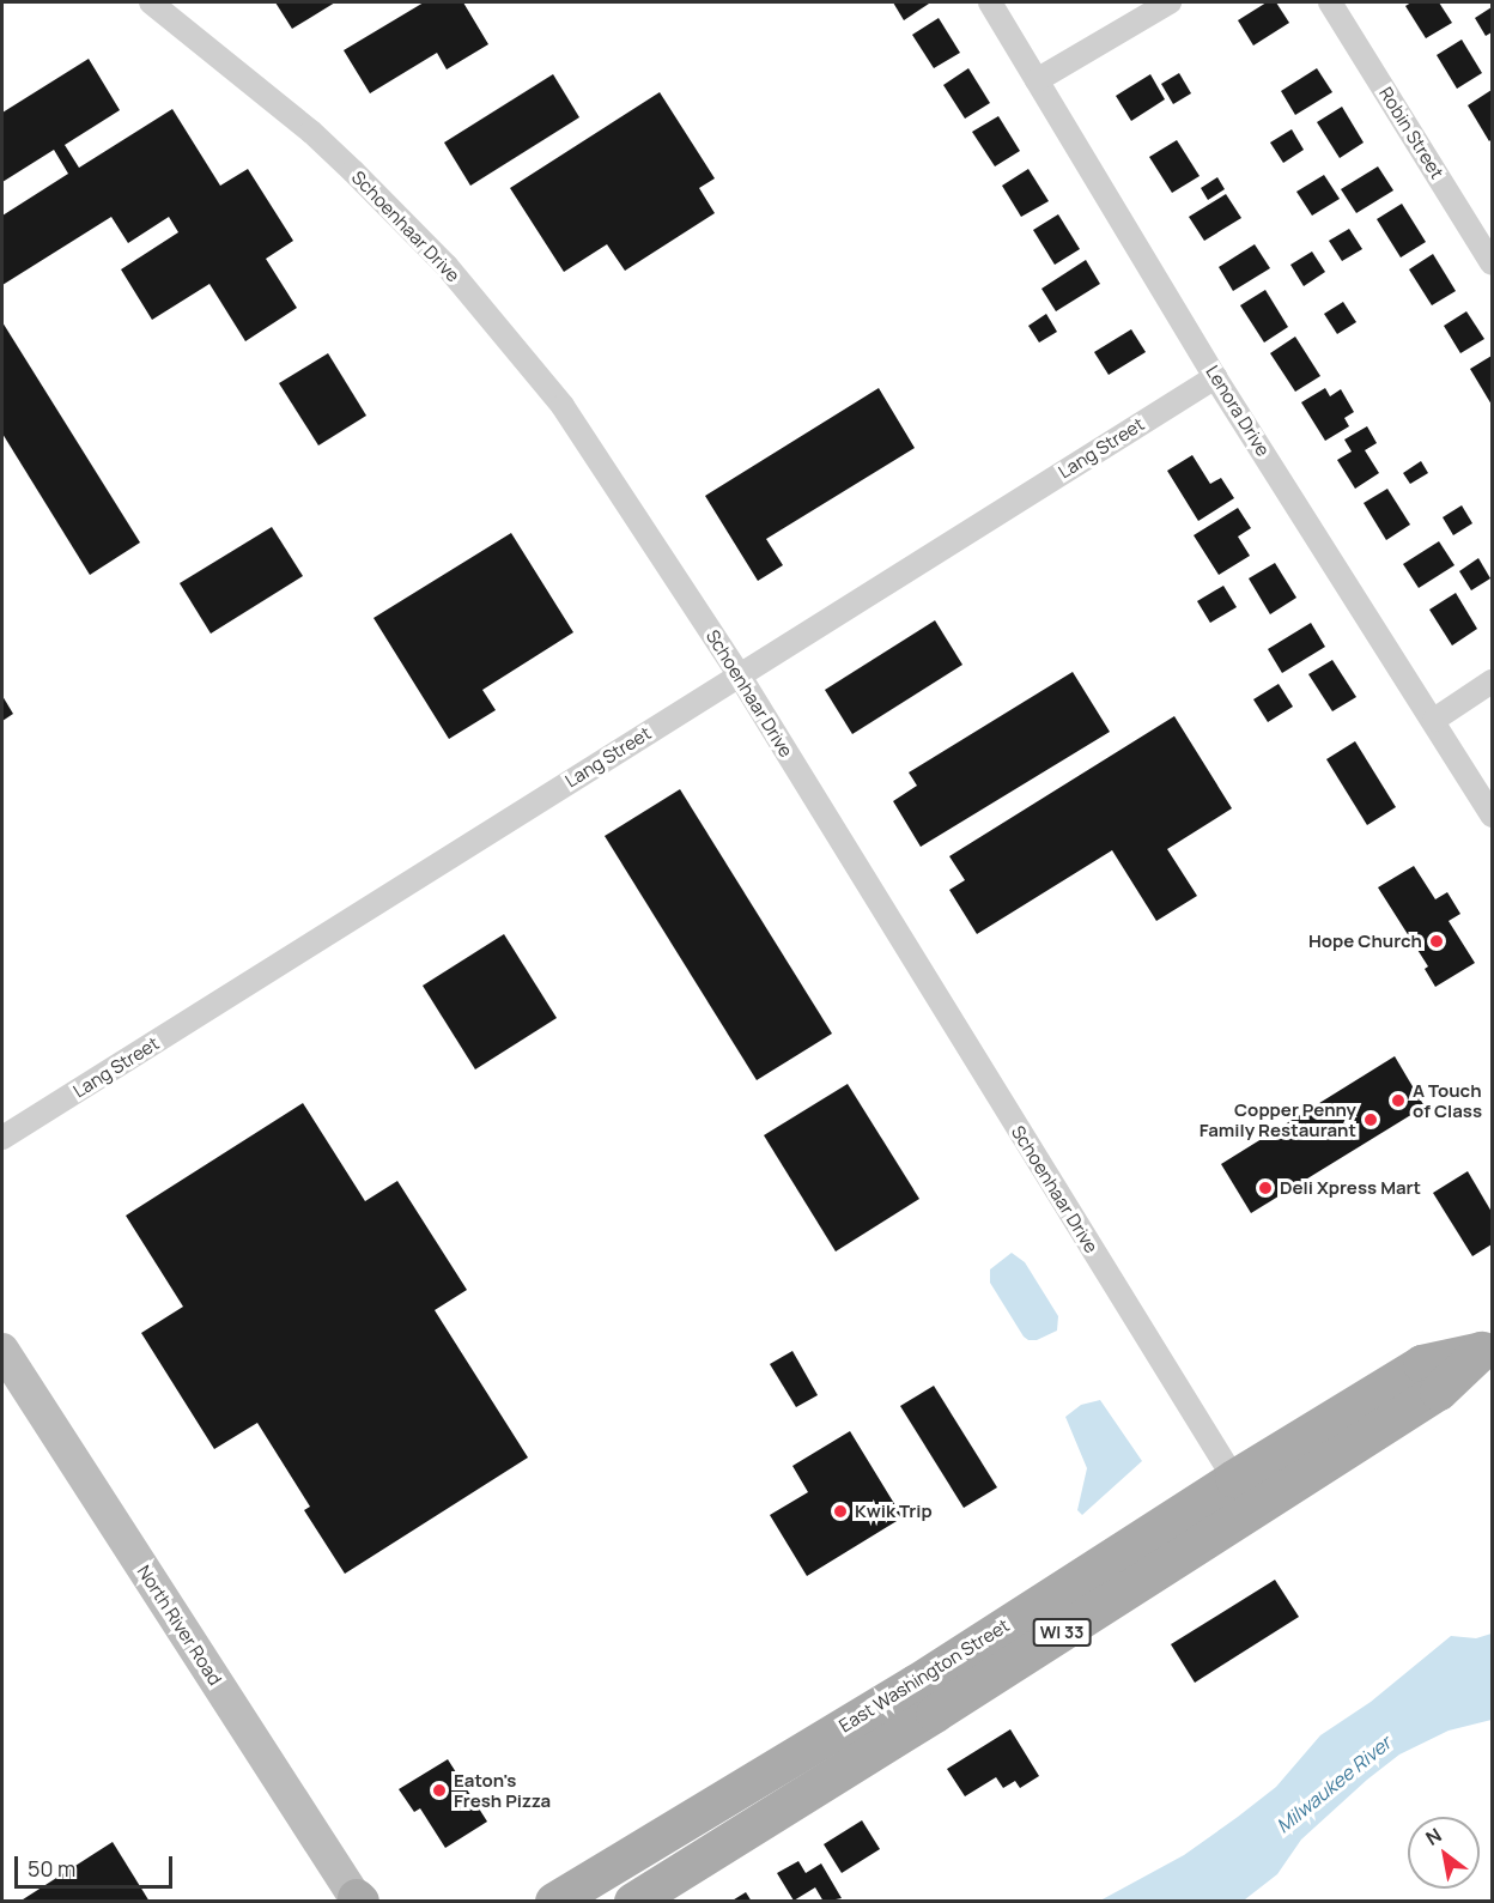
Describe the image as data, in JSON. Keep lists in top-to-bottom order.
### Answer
{
  "streets": {
    "main road": ["WI 33", "East Washington Street"],
    "street": [
      "Robin Street",
      "Schoenhaar Drive",
      "Lenora Drive",
      "Lang Street",
      "North River Road"
    ]
  },
  "crossings": [
    ["Schoenhaar Drive", "Lang Street"],
    ["Schoenhaar Drive", "East Washington Street"],
    ["Lenora Drive", "Lang Street"]
  ],
  "water": ["Milwaukee River"],
  "places": [
    "Hope Church",
    "A Touch of Class",
    "Copper Penny Family Restaurant",
    "Deli Xpress Mart",
    "Kwik Trip",
    "Eaton's Fresh Pizza"
  ],
  "scale_bar": "50 m",
  "north": "top left"
}
